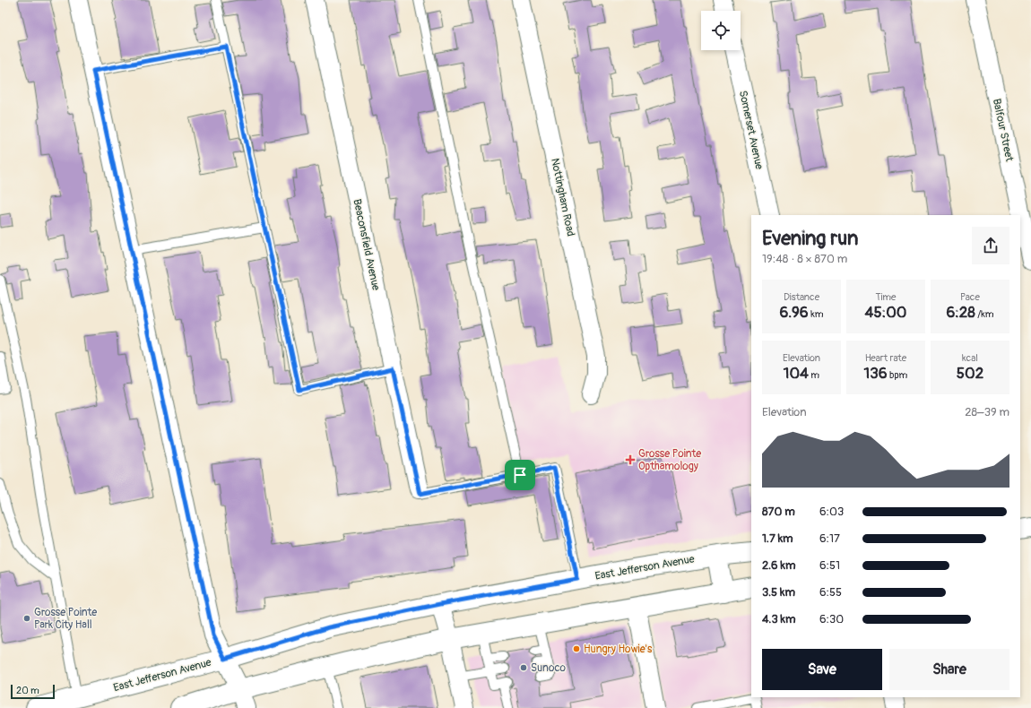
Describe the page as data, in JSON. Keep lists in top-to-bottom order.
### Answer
{
  "streets": {
    "main road": ["East Jefferson Avenue"],
    "street": [
      "Somerset Avenue",
      "Balfour Street",
      "Nottingham Road",
      "Beaconsfield Avenue"
    ]
  },
  "places": {
    "health": ["Grosse Pointe Opthamology"],
    "other": ["Grosse Pointe Park City Hall", "Hungry Howie's", "Sunoco"]
  },
  "scale_bar": "20 m",
  "page": {
    "heading": ["Evening run", "19:48 · 8 × 870 m"],
    "stats": [
      ["Distance", "6.96 km"],
      ["Time", "45:00"],
      ["Pace", "6:28 /km"],
      ["Elevation", "104 m"],
      ["Heart rate", "136 bpm"],
      ["kcal", "502"]
    ],
    "chart": ["Elevation", "28–39 m"],
    "list": [
      {
        "name": "870 m",
        "note": "6:03"
      },
      {
        "name": "1.7 km",
        "note": "6:17"
      },
      {
        "name": "2.6 km",
        "note": "6:51"
      },
      {
        "name": "3.5 km",
        "note": "6:55"
      },
      {
        "name": "4.3 km",
        "note": "6:30"
      }
    ],
    "buttons": ["Save", "Share"],
    "scale": "20 m"
  }
}
